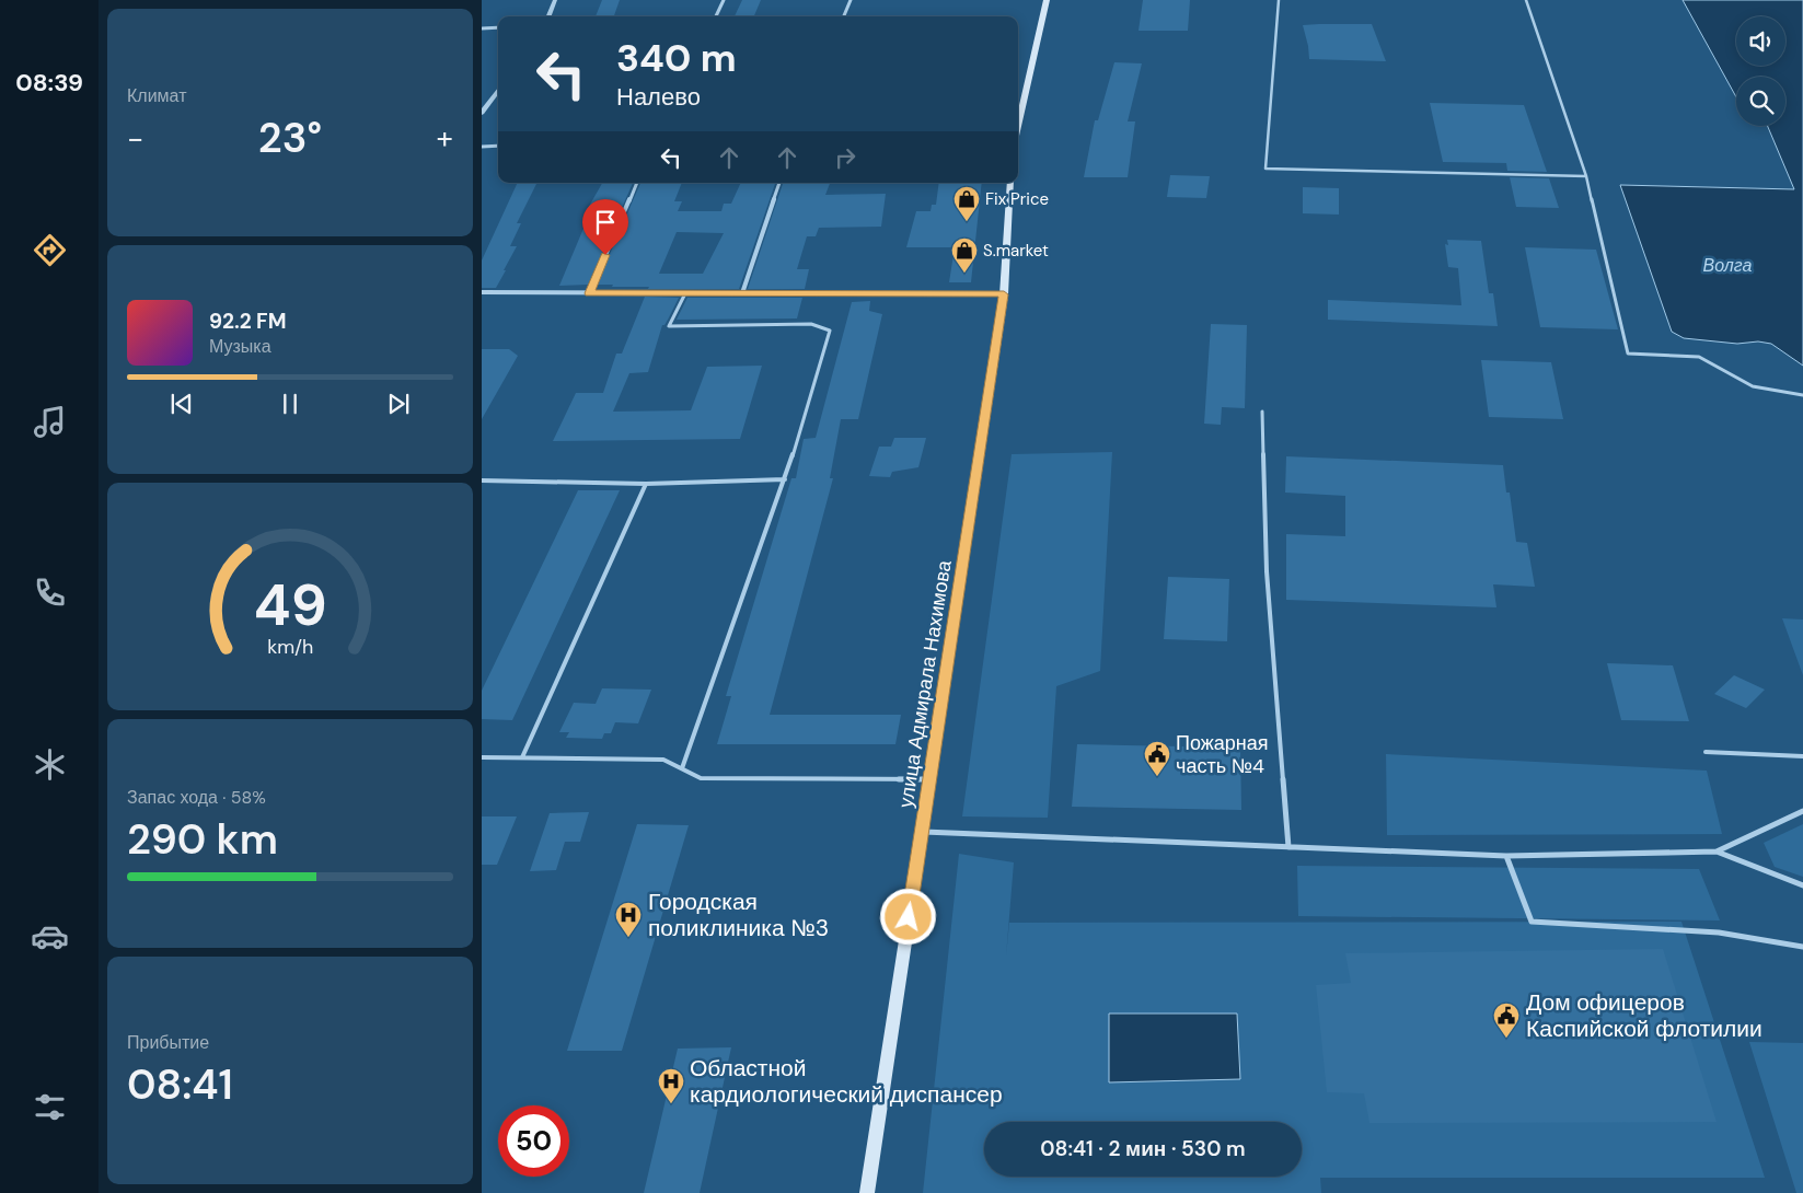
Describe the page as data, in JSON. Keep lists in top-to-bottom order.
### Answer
{
  "streets": {
    "main road": ["улица Адмирала Нахимова"]
  },
  "water": ["Волга"],
  "places": {
    "shop": ["Fix Price", "S.market"],
    "public building": ["Пожарная часть №4", "Дом офицеров Каспийской флотилии"],
    "hospital": ["Городская поликлиника №3", "Областной кардиологический диспансер"]
  },
  "page": {
    "tabs": "08:39",
    "tile": [
      "Климат",
      ["Запас хода · 58%", "290 km"],
      ["Прибытие", "08:41"]
    ],
    "turn": ["340 m", "Налево"],
    "heat": ["−", "23°", "+"],
    "song": ["92.2 FM", "Музыка"],
    "limit": "50",
    "trip": "08:41 · 2 мин · 530 m",
    "gauge": ["49", "km/h"]
  }
}
